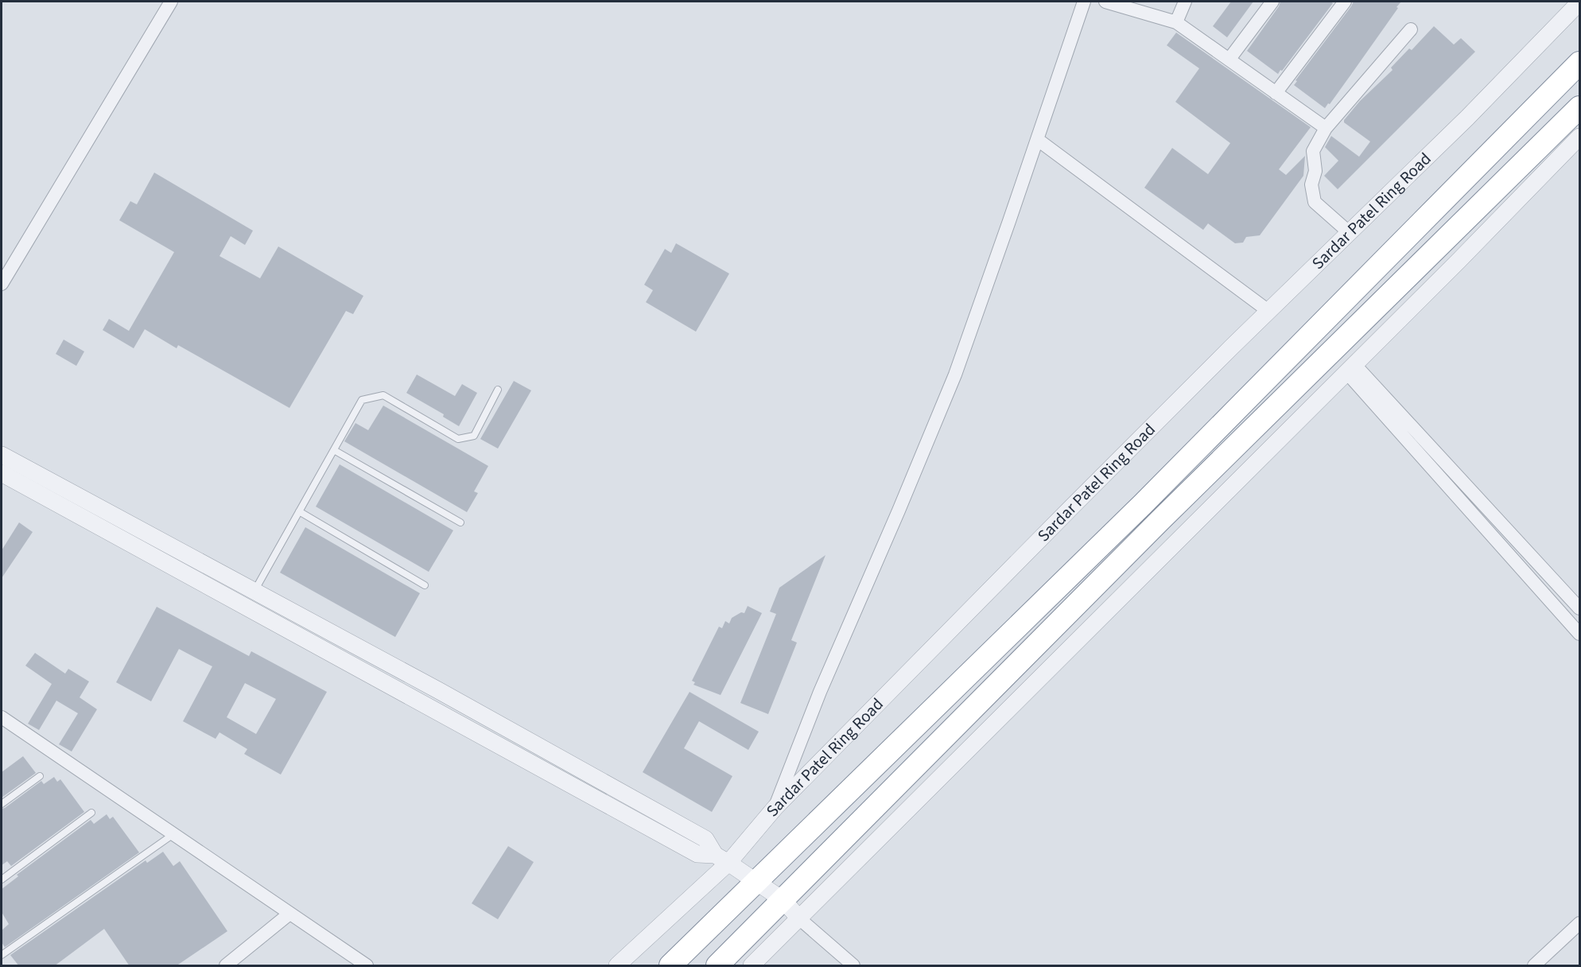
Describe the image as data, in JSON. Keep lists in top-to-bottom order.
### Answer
{
  "streets": {
    "street": ["Sardar Patel Ring Road"]
  }
}
